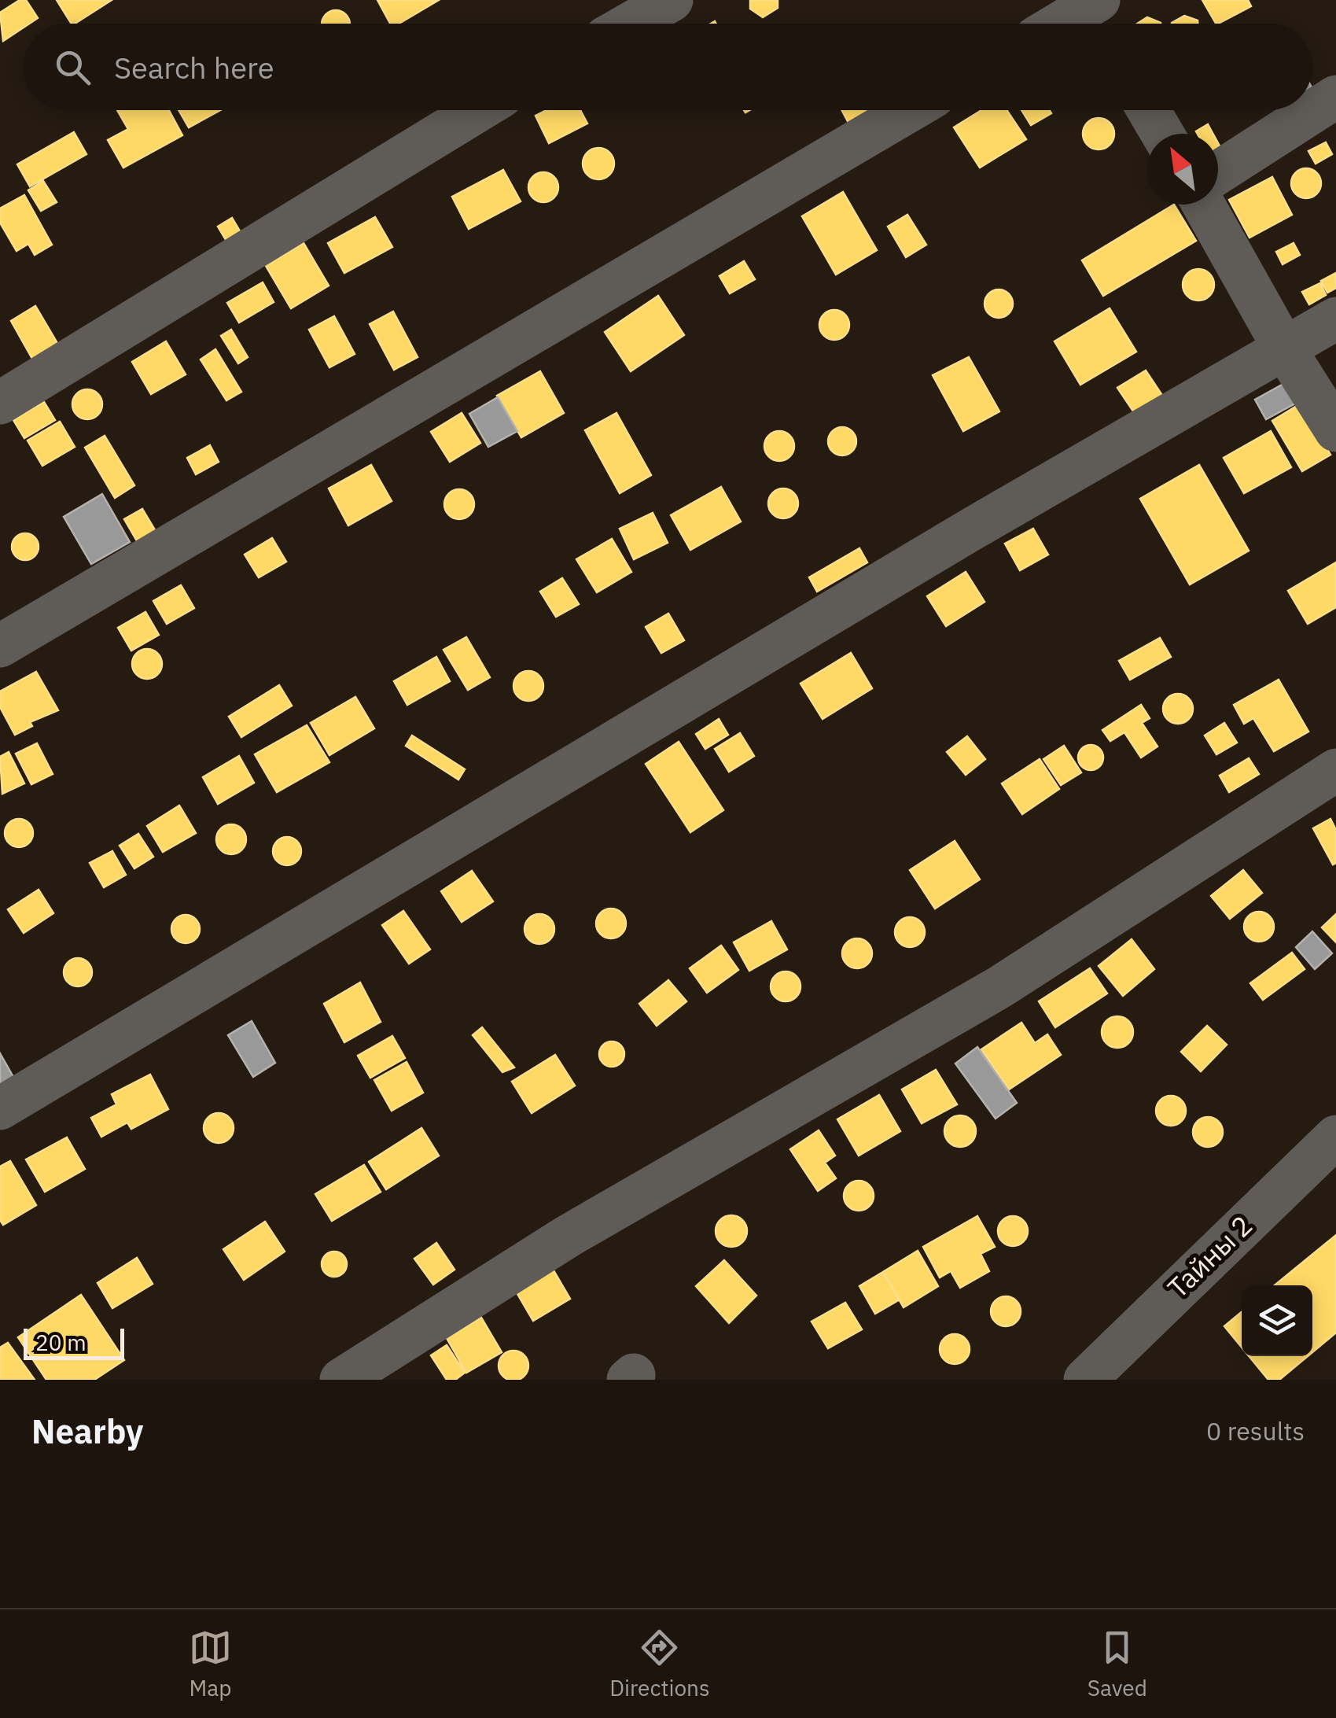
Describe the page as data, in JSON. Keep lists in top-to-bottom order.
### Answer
{
  "streets": {
    "street": ["Тайны 2"]
  },
  "scale_bar": "20 m",
  "north": "top left",
  "page": {
    "search": "Search here",
    "scale": "20 m",
    "heading": ["Nearby", "0 results"],
    "nav": ["Map", "Directions", "Saved"]
  }
}
